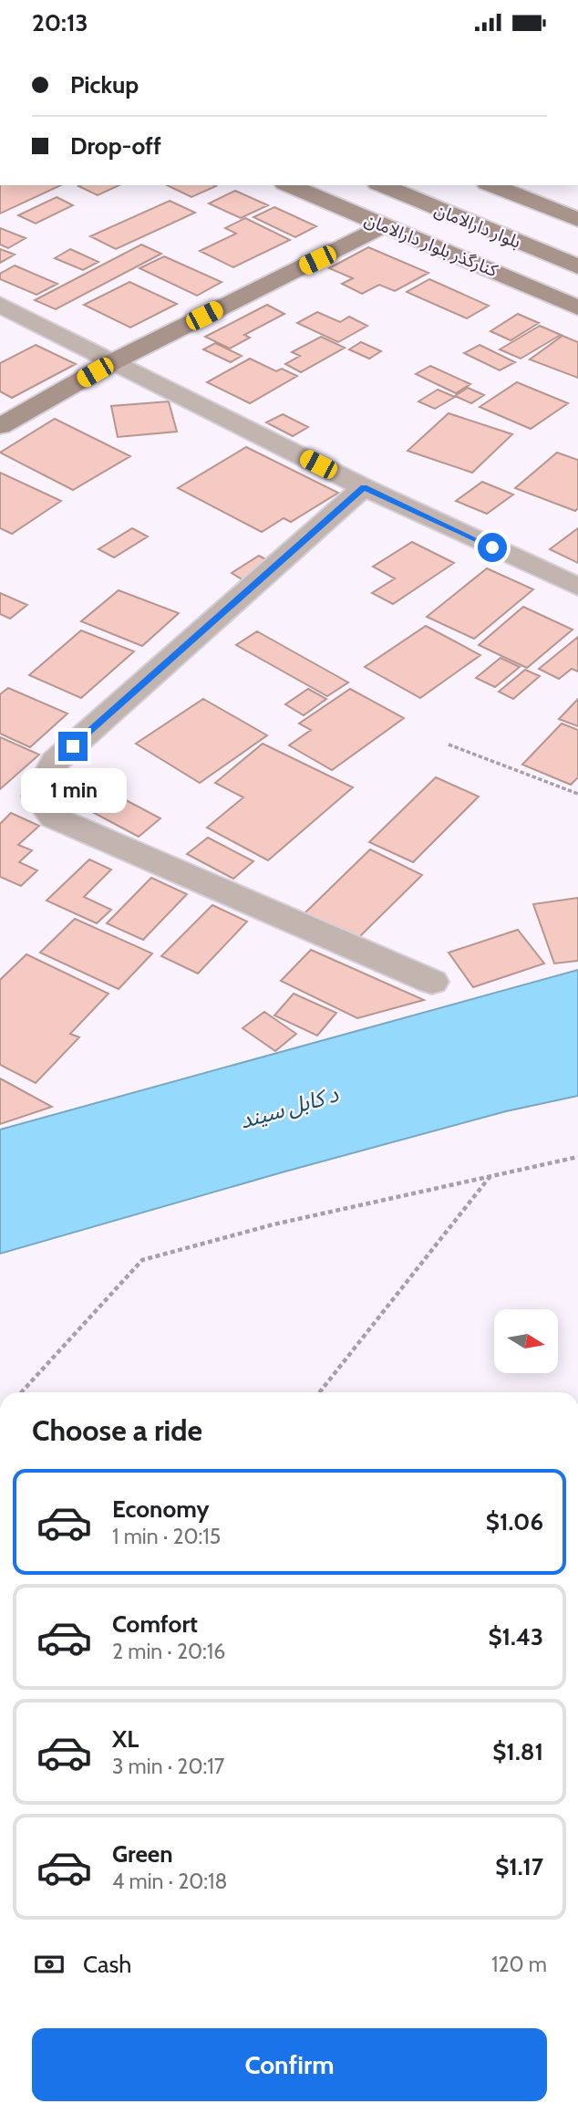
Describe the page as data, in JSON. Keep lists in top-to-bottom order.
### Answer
{
  "streets": {
    "street": ["بلوار دارالامان", "کنارگذر بلوار دارالامان"]
  },
  "water": ["د کابل سيند"],
  "north": "right",
  "page": {
    "status": "20:13",
    "banner": ["Pickup", "Drop-off"],
    "bubble": "1 min",
    "heading": "Choose a ride",
    "list": [
      {
        "name": "Economy",
        "note": "1 min · 20:15",
        "value": "$1.06"
      },
      {
        "name": "Comfort",
        "note": "2 min · 20:16",
        "value": "$1.43"
      },
      {
        "name": "XL",
        "note": "3 min · 20:17",
        "value": "$1.81"
      },
      {
        "name": "Green",
        "note": "4 min · 20:18",
        "value": "$1.17"
      }
    ],
    "pay": ["Cash", "120 m"],
    "buttons": "Confirm"
  }
}
